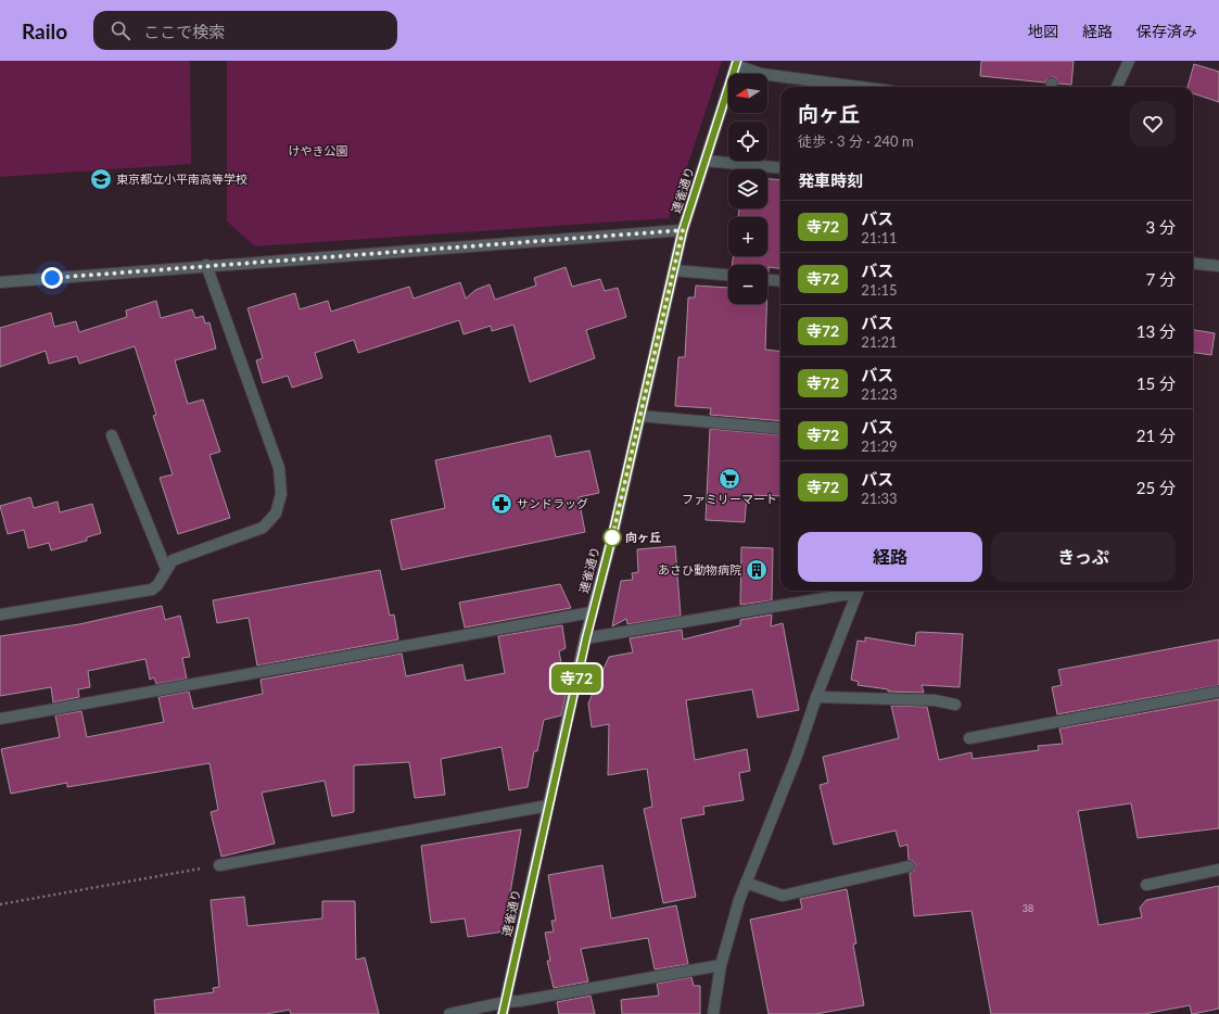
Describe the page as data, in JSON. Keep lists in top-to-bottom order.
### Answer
{
  "streets": {
    "main road": ["連雀通り"]
  },
  "parks": ["けやき公園"],
  "places": {
    "school or university": ["東京都立小平南高等学校"],
    "supermarket": ["ファミリーマート"],
    "pharmacy": ["サンドラッグ"],
    "other": ["向ヶ丘"],
    "building": ["あさひ動物病院"]
  },
  "lines": ["bus line 寺72"],
  "house_numbers": ["38"],
  "north": "left",
  "page": {
    "header": "Railo",
    "search": "ここで検索",
    "nav": ["地図", "経路", "保存済み"],
    "on_map": "寺72",
    "map_buttons": ["+", "−"],
    "heading": [
      ["向ヶ丘", "徒歩 · 3 分 · 240 m"],
      "発車時刻"
    ],
    "list": [
      {
        "mark": "寺72",
        "name": "バス",
        "note": "21:11",
        "value": "3 分"
      },
      {
        "mark": "寺72",
        "name": "バス",
        "note": "21:15",
        "value": "7 分"
      },
      {
        "mark": "寺72",
        "name": "バス",
        "note": "21:21",
        "value": "13 分"
      },
      {
        "mark": "寺72",
        "name": "バス",
        "note": "21:23",
        "value": "15 分"
      },
      {
        "mark": "寺72",
        "name": "バス",
        "note": "21:29",
        "value": "21 分"
      },
      {
        "mark": "寺72",
        "name": "バス",
        "note": "21:33",
        "value": "25 分"
      }
    ],
    "buttons": ["経路", "きっぷ"]
  }
}
